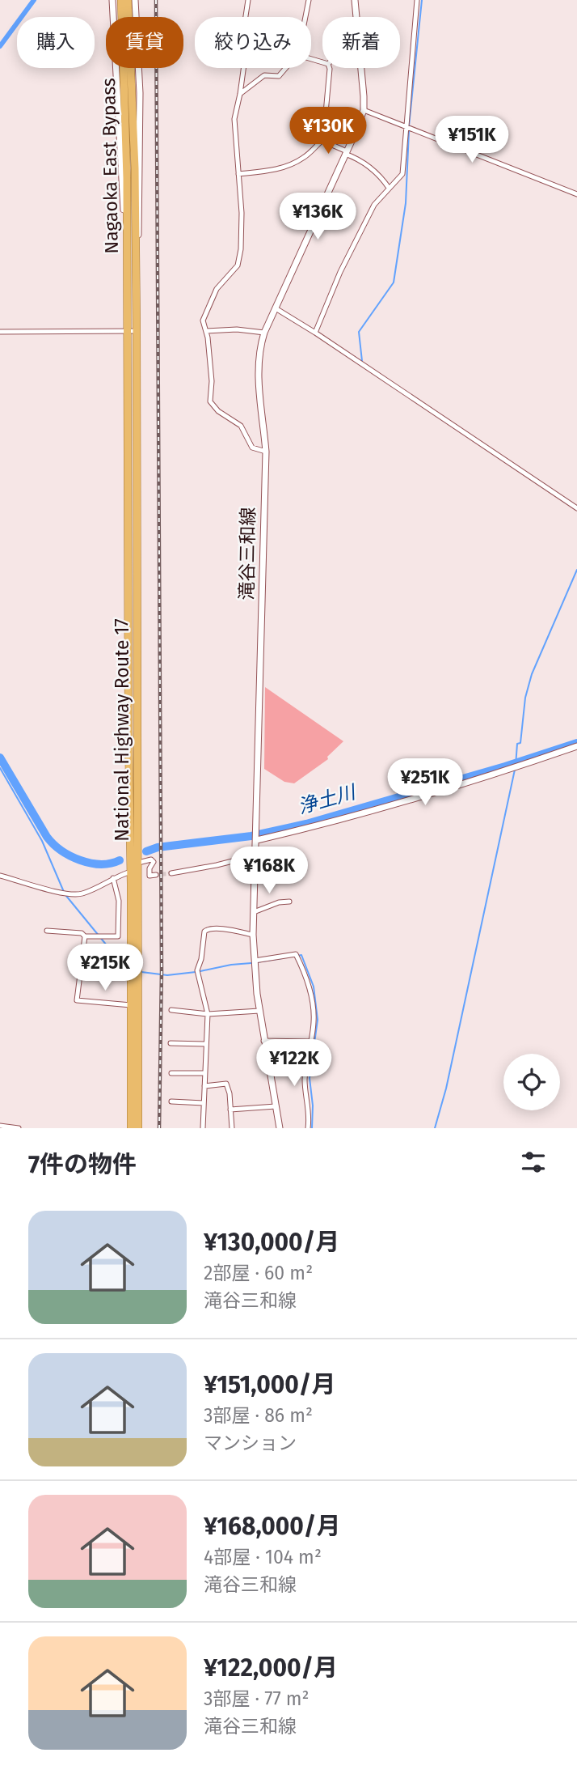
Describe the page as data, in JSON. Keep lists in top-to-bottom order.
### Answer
{
  "streets": {
    "highway": ["Nagaoka East Bypass", "National Highway Route 17"],
    "main road": ["滝谷三和線"]
  },
  "crossings": [
    ["Nagaoka East Bypass", "National Highway Route 17"]
  ],
  "water": ["浄土川"],
  "page": {
    "chip": [
      "購入",
      "賃貸",
      "絞り込み",
      "新着"
    ],
    "price": [
      "¥130K",
      "¥151K",
      "¥136K",
      "¥251K",
      "¥168K",
      "¥215K",
      "¥122K"
    ],
    "heading": "7件の物件",
    "list": [
      {
        "name": "¥130,000/月",
        "note": "2部屋 · 60 m² · 滝谷三和線"
      },
      {
        "name": "¥151,000/月",
        "note": "3部屋 · 86 m² · マンション"
      },
      {
        "name": "¥168,000/月",
        "note": "4部屋 · 104 m² · 滝谷三和線"
      },
      {
        "name": "¥122,000/月",
        "note": "3部屋 · 77 m² · 滝谷三和線"
      }
    ]
  }
}
